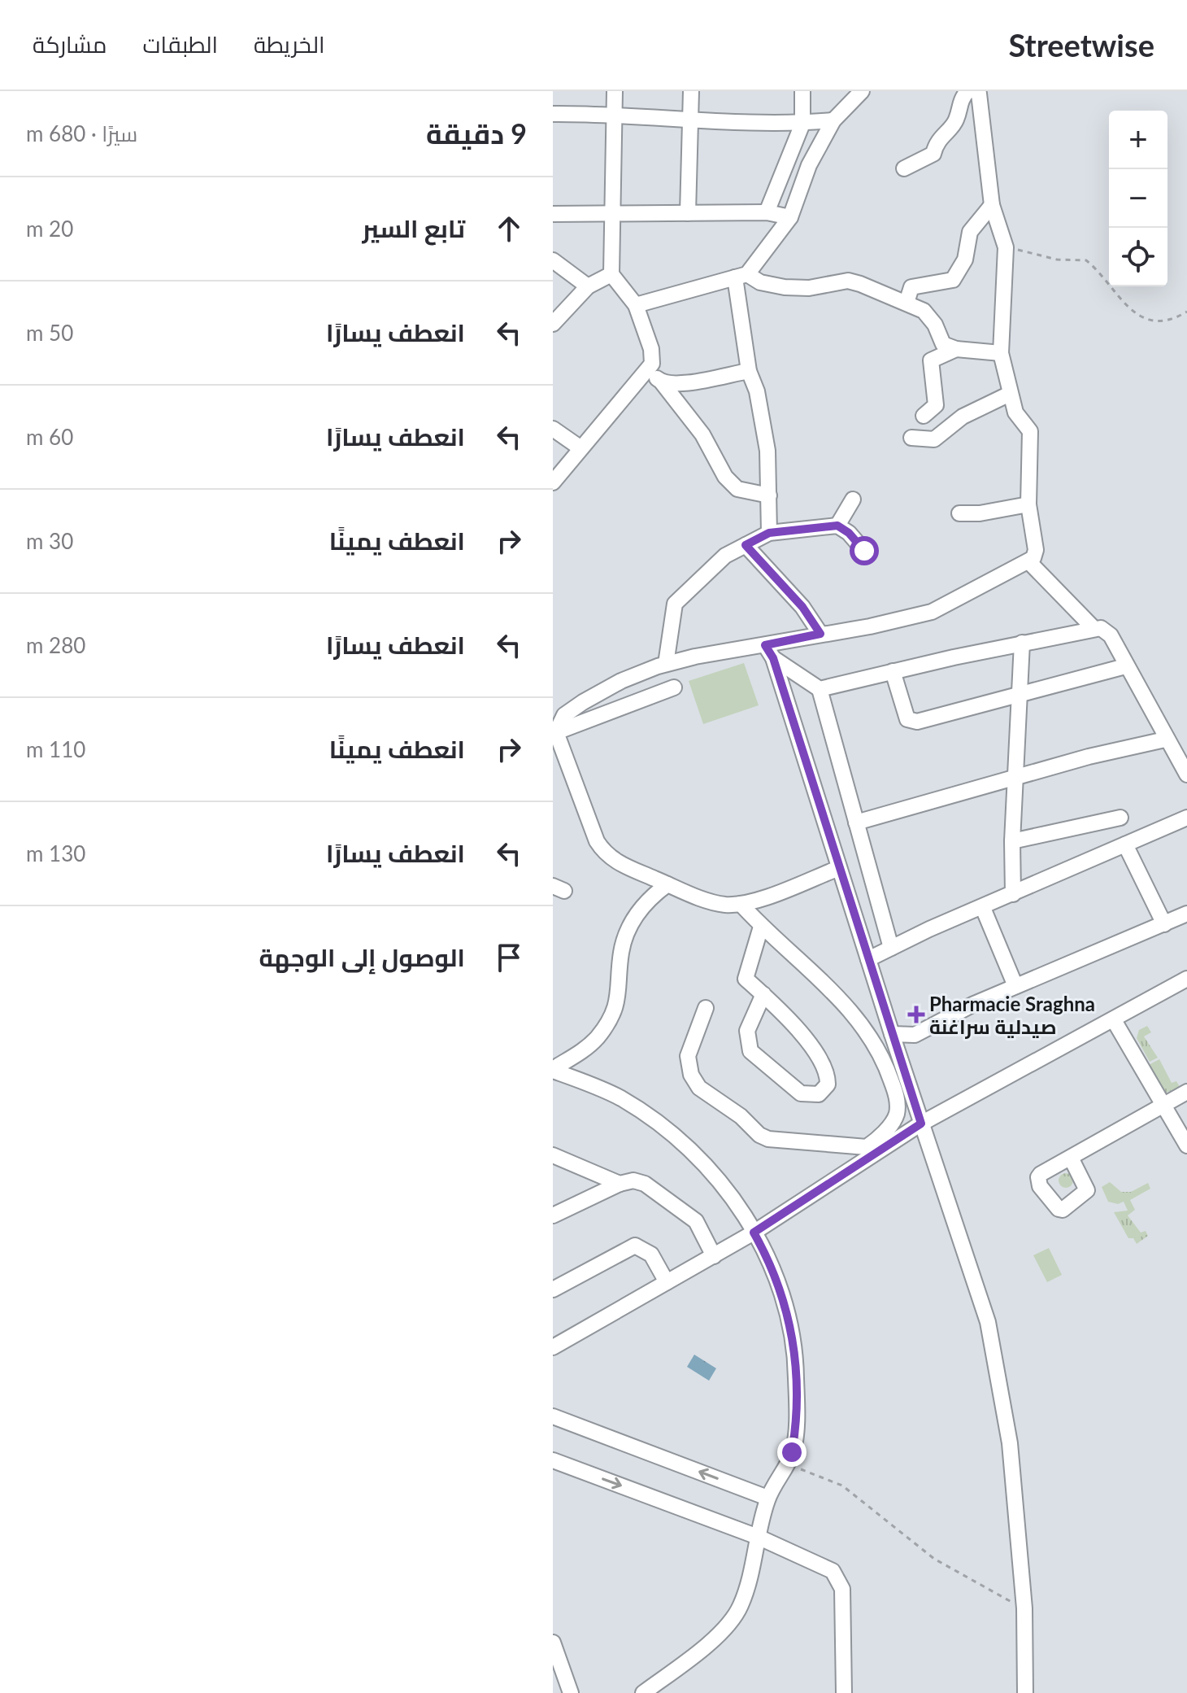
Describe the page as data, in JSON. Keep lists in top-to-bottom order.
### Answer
{
  "places": {
    "health": ["Pharmacie Sraghna صيدلية سراغنة"]
  },
  "page": {
    "header": "Streetwise",
    "nav": ["الخريطة", "الطبقات", "مشاركة"],
    "heading": ["9 دقيقة", "سيرًا · 680 m"],
    "map_buttons": ["+", "−"],
    "list": [
      ["تابع السير", "20 m"],
      ["انعطف يسارًا", "50 m"],
      ["انعطف يسارًا", "60 m"],
      ["انعطف يمينًا", "30 m"],
      ["انعطف يسارًا", "280 m"],
      ["انعطف يمينًا", "110 m"],
      ["انعطف يسارًا", "130 m"],
      "الوصول إلى الوجهة"
    ]
  }
}
